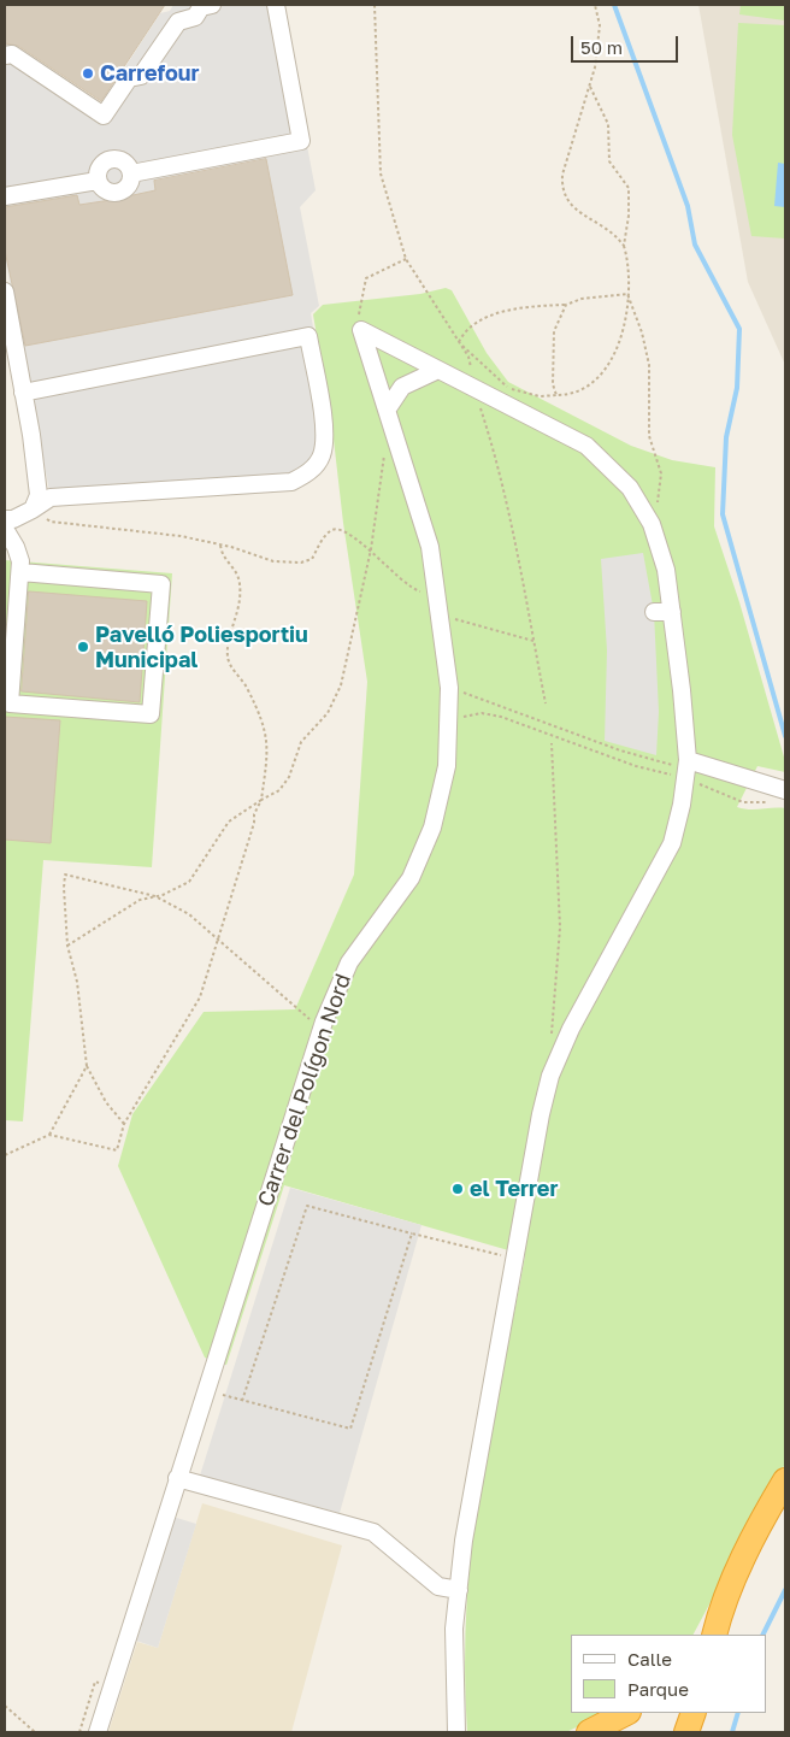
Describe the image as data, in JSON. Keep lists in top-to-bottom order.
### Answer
{
  "streets": {
    "street": ["Carrer del Polígon Nord"]
  },
  "places": ["Carrefour", "Pavelló Poliesportiu Municipal", "el Terrer"],
  "legend": ["Calle", "Parque"],
  "scale_bar": "50 m"
}
